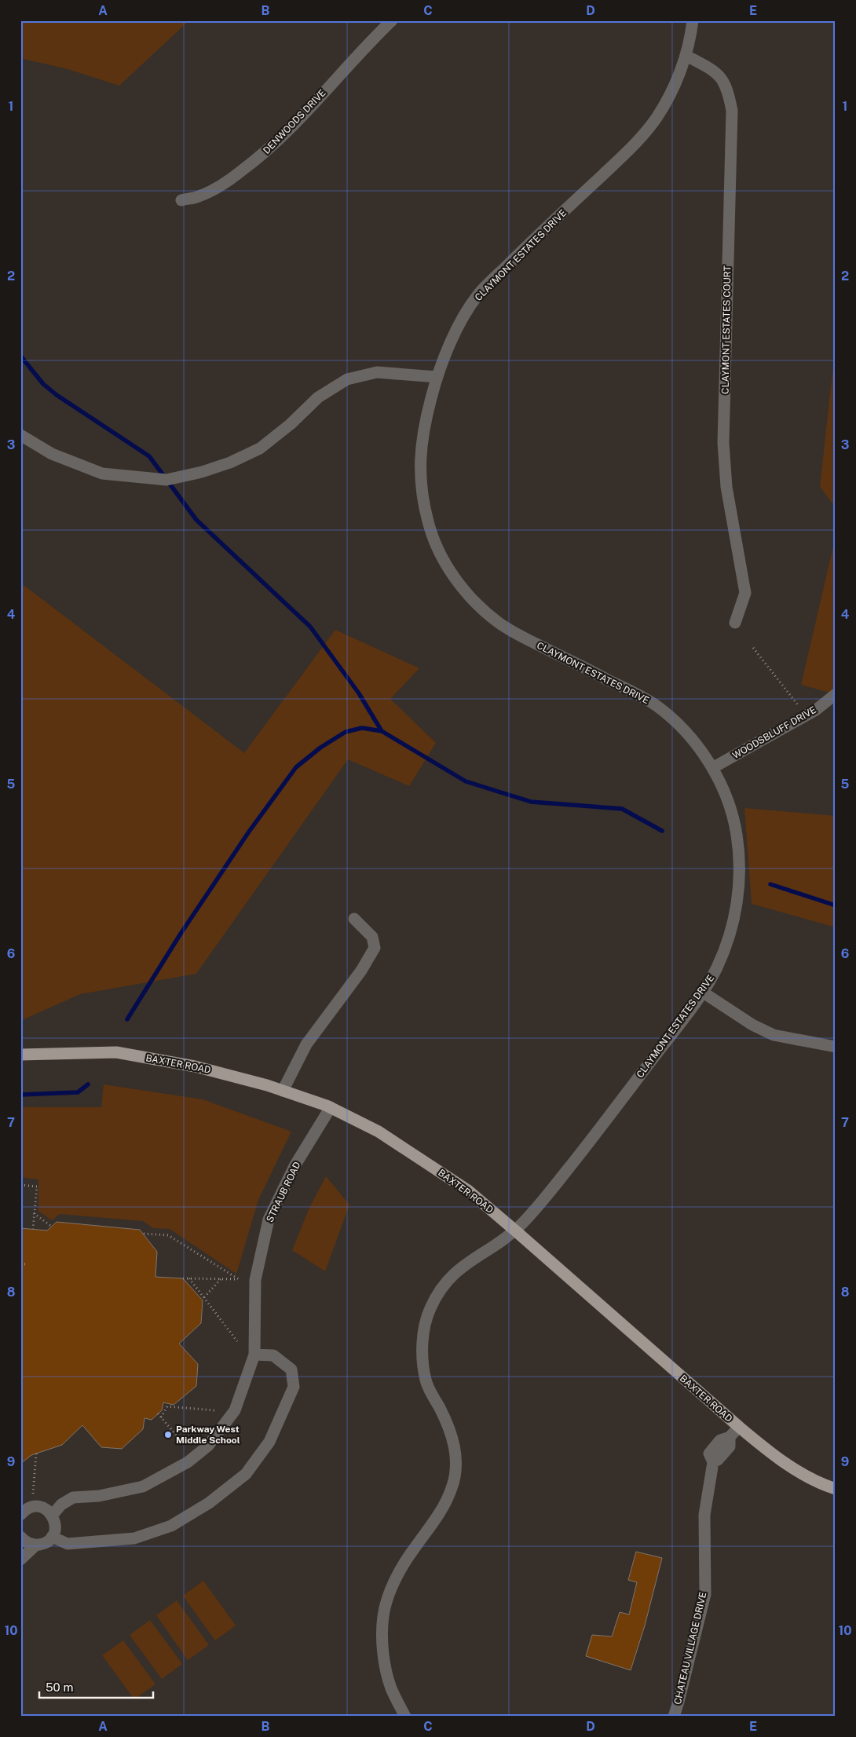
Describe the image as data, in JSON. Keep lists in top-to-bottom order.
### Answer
{
  "streets": {
    "main road": ["BAXTER ROAD"],
    "street": [
      "DENWOODS DRIVE",
      "CLAYMONT ESTATES DRIVE",
      "CLAYMONT ESTATES COURT",
      "WOODSBLUFF DRIVE",
      "STRAUB ROAD",
      "CHATEAU VILLAGE DRIVE"
    ]
  },
  "crossings": [
    ["CLAYMONT ESTATES DRIVE", "CLAYMONT ESTATES COURT"],
    ["CLAYMONT ESTATES DRIVE", "WOODSBLUFF DRIVE"],
    ["CLAYMONT ESTATES DRIVE", "BAXTER ROAD"],
    ["BAXTER ROAD", "STRAUB ROAD"],
    ["BAXTER ROAD", "CHATEAU VILLAGE DRIVE"]
  ],
  "places": ["Parkway West Middle School"],
  "scale_bar": "50 m",
  "grid": {
    "columns": [
      "A",
      "B",
      "C",
      "D",
      "E"
    ],
    "rows": [
      "1",
      "2",
      "3",
      "4",
      "5",
      "6",
      "7",
      "8",
      "9",
      "10"
    ]
  }
}
